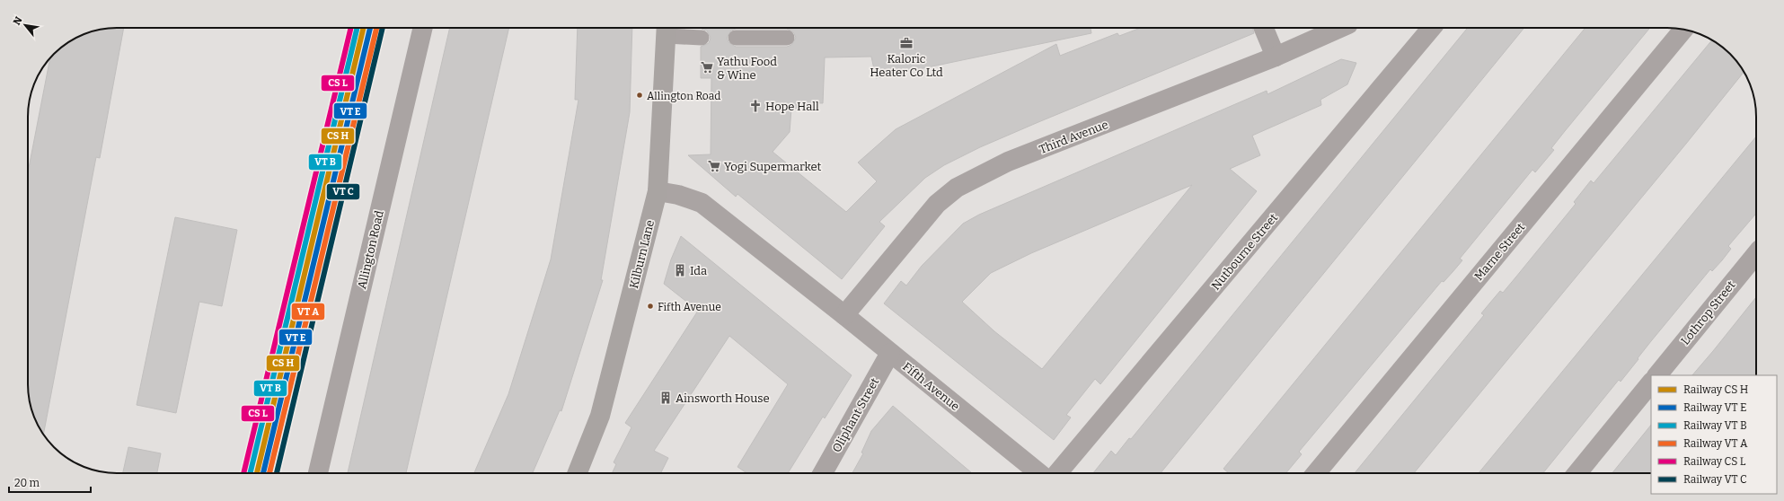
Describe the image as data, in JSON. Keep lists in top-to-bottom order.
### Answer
{
  "streets": {
    "main road": ["Kilburn Lane"],
    "street": [
      "Third Avenue",
      "Allington Road",
      "Nutbourne Street",
      "Marne Street",
      "Lothrop Street",
      "Fifth Avenue",
      "Oliphant Street"
    ]
  },
  "crossings": [
    ["Third Avenue", "Fifth Avenue"],
    ["Kilburn Lane", "Fifth Avenue"],
    ["Fifth Avenue", "Oliphant Street"]
  ],
  "places": {
    "office": ["Kaloric Heater Co Ltd"],
    "supermarket": ["Yathu Food & Wine", "Yogi Supermarket"],
    "other": ["Allington Road", "Fifth Avenue"],
    "church": ["Hope Hall"],
    "building": ["Ida", "Ainsworth House"]
  },
  "legend": [
    "Railway CS H",
    "Railway VT E",
    "Railway VT B",
    "Railway VT A",
    "Railway CS L",
    "Railway VT C"
  ],
  "scale_bar": "20 m",
  "north": "top left"
}
